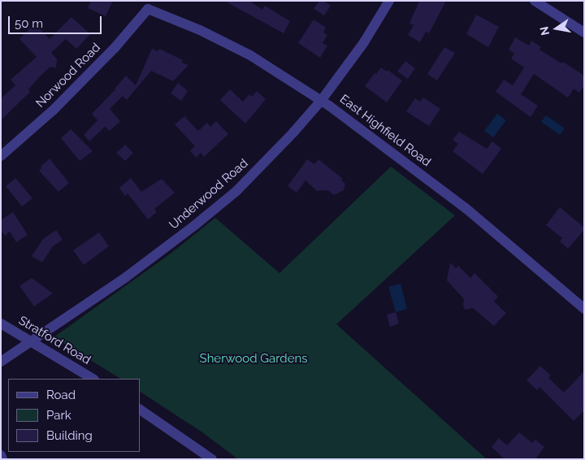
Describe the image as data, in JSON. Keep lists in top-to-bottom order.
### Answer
{
  "streets": {
    "street": [
      "Norwood Road",
      "East Highfield Road",
      "Underwood Road",
      "Stratford Road"
    ]
  },
  "crossings": [
    ["Norwood Road", "East Highfield Road"],
    ["East Highfield Road", "Underwood Road"],
    ["Underwood Road", "Stratford Road"]
  ],
  "parks": ["Sherwood Gardens"],
  "legend": ["Road", "Park", "Building"],
  "scale_bar": "50 m",
  "north": "left"
}
